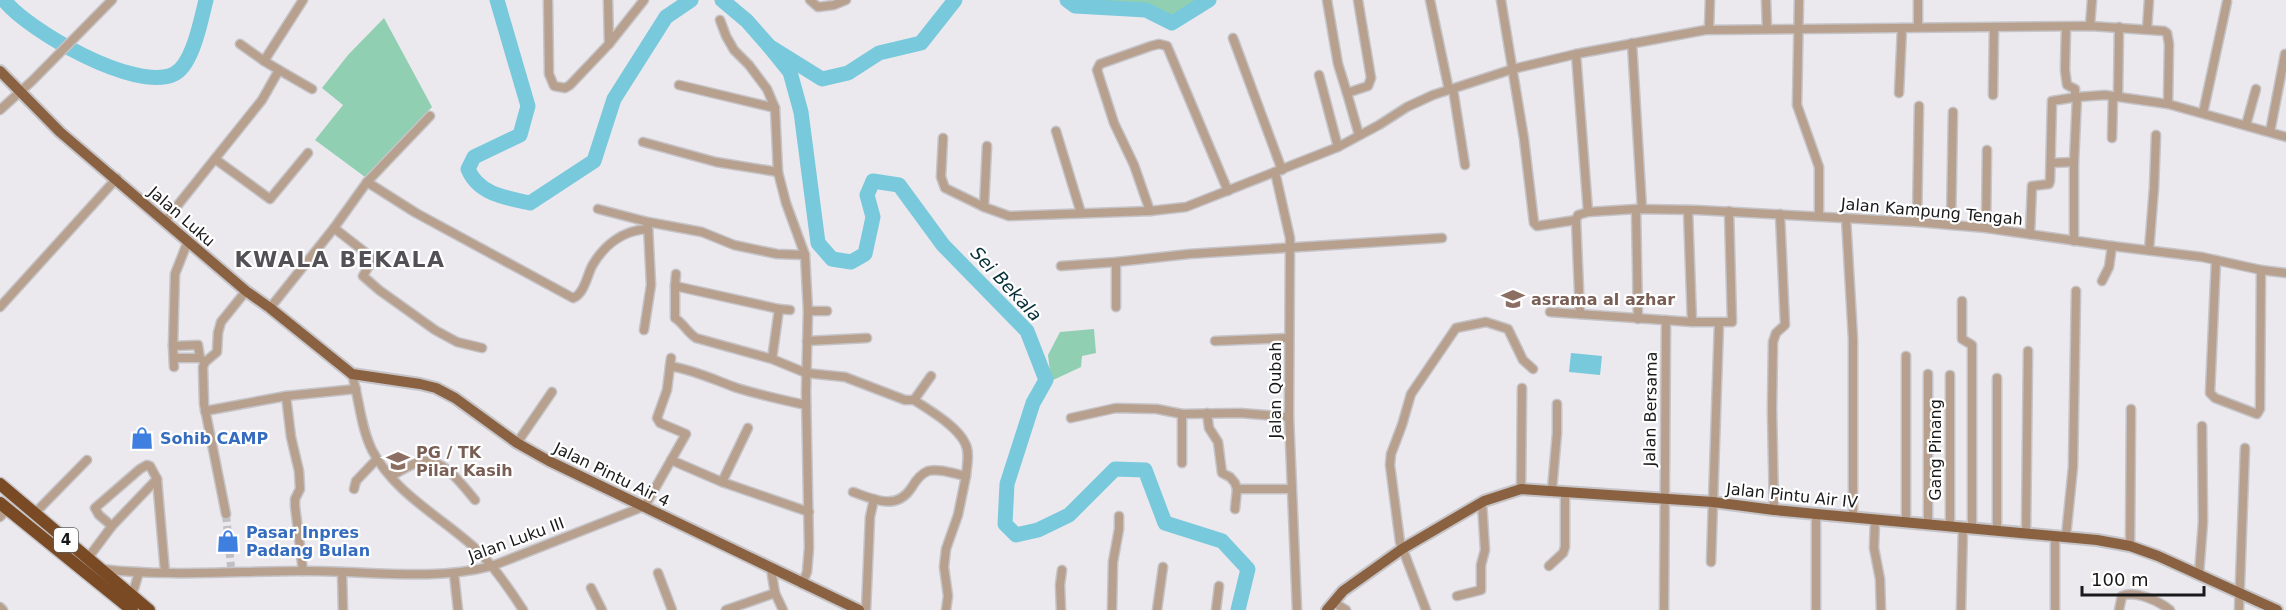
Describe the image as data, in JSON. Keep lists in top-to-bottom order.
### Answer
{
  "streets": {
    "highway": ["4"],
    "main road": ["Jalan Luku", "Jalan Pintu Air 4", "Jalan Pintu Air IV"],
    "street": [
      "Jalan Kampung Tengah",
      "Jalan Qubah",
      "Jalan Bersama",
      "Gang Pinang",
      "Jalan Luku III"
    ]
  },
  "crossings": [
    ["Jalan Luku", "Jalan Pintu Air 4"],
    ["Jalan Bersama", "Jalan Pintu Air IV"],
    ["Gang Pinang", "Jalan Pintu Air IV"],
    ["Jalan Pintu Air 4", "Jalan Luku III"],
    ["Jalan Luku III", "4"]
  ],
  "districts": ["KWALA BEKALA"],
  "water": ["Sei Bekala"],
  "places": {
    "school or university": ["asrama al azhar", "PG / TK Pilar Kasih"],
    "shop": ["Sohib CAMP", "Pasar Inpres Padang Bulan"]
  },
  "scale_bar": "100 m"
}
